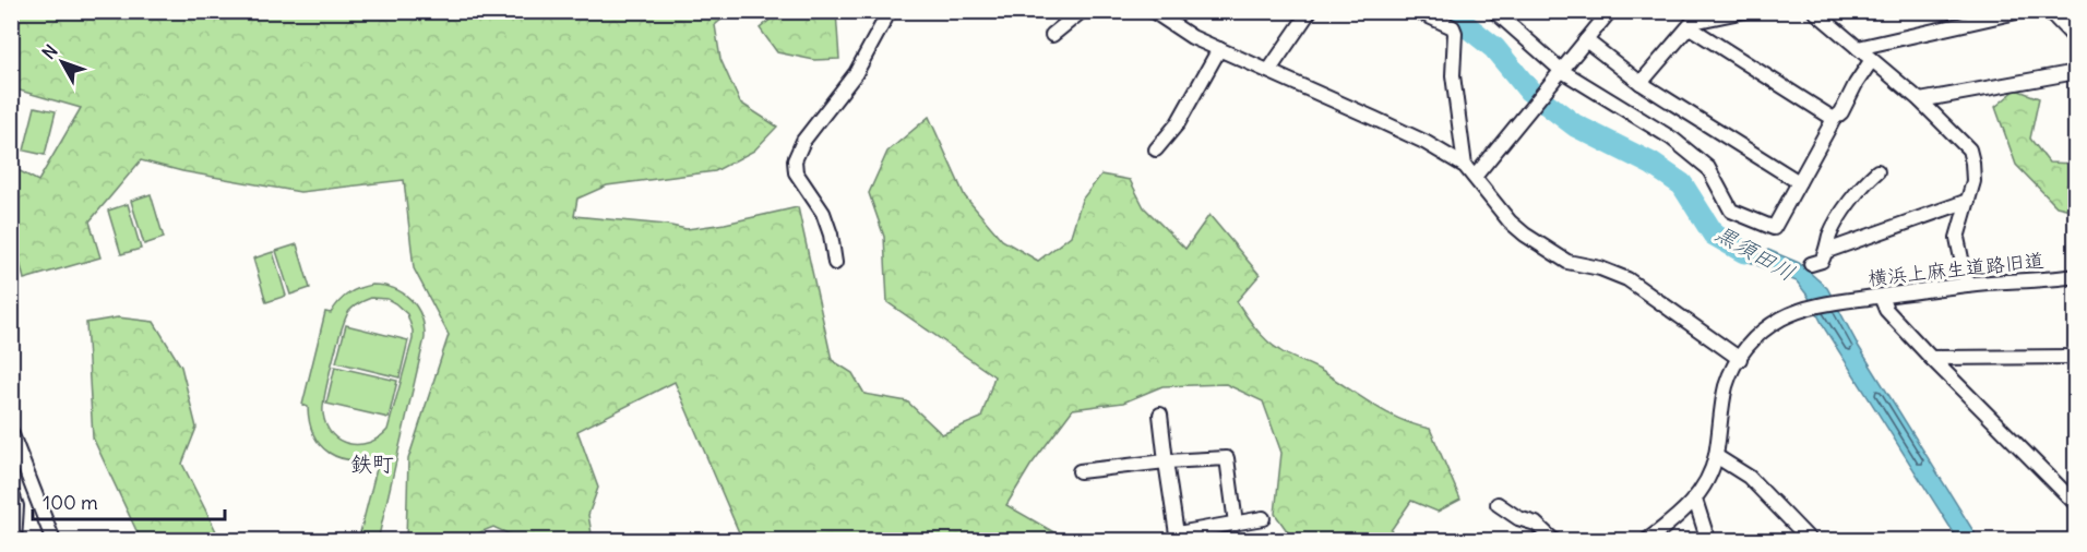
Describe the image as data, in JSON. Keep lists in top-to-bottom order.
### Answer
{
  "streets": {
    "street": ["横浜上麻生道路旧道"]
  },
  "districts": ["鉄町"],
  "water": ["黒須田川"],
  "scale_bar": "100 m",
  "north": "top left"
}
